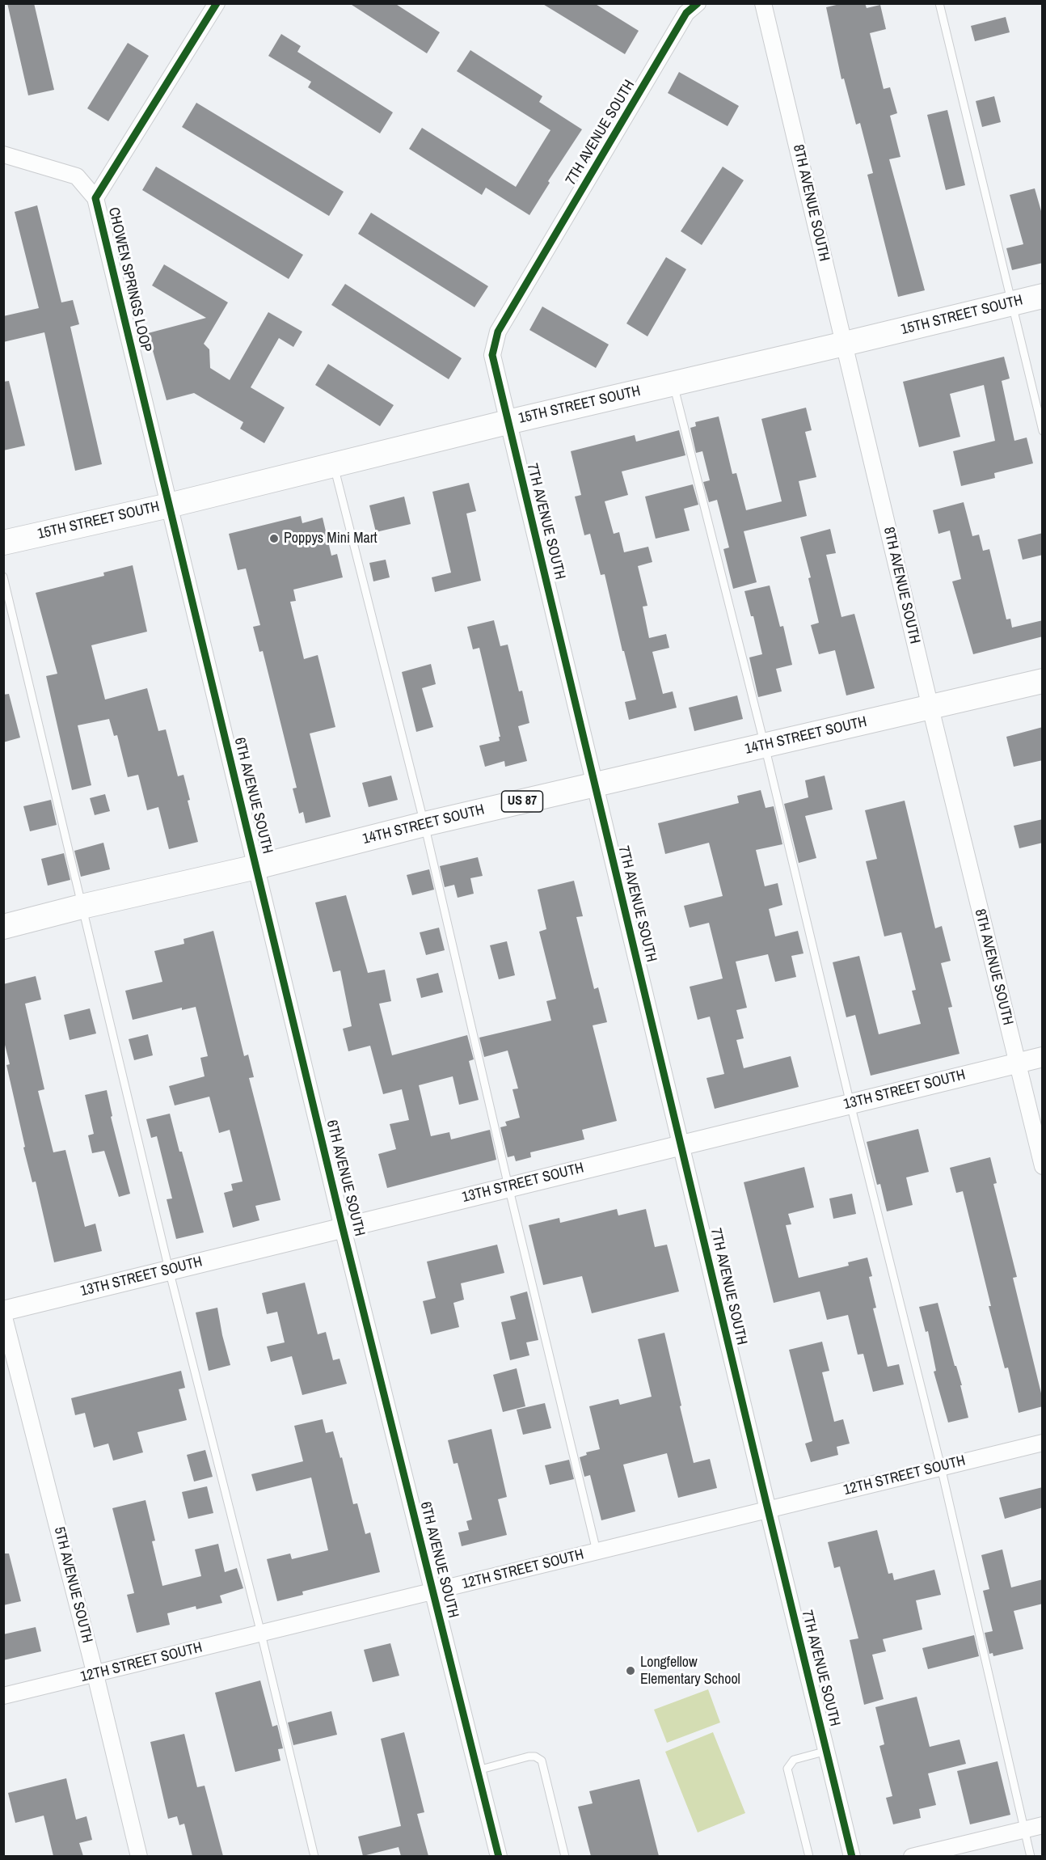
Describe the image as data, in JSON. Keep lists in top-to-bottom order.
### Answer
{
  "streets": {
    "main road": ["15TH STREET SOUTH", "14TH STREET SOUTH", "US 87"],
    "street": [
      "7TH AVENUE SOUTH",
      "8TH AVENUE SOUTH",
      "CHOWEN SPRINGS LOOP",
      "6TH AVENUE SOUTH",
      "13TH STREET SOUTH",
      "12TH STREET SOUTH",
      "5TH AVENUE SOUTH"
    ]
  },
  "crossings": [
    ["7TH AVENUE SOUTH", "15TH STREET SOUTH"],
    ["7TH AVENUE SOUTH", "14TH STREET SOUTH"],
    ["7TH AVENUE SOUTH", "13TH STREET SOUTH"],
    ["7TH AVENUE SOUTH", "12TH STREET SOUTH"],
    ["8TH AVENUE SOUTH", "15TH STREET SOUTH"],
    ["8TH AVENUE SOUTH", "14TH STREET SOUTH"],
    ["8TH AVENUE SOUTH", "13TH STREET SOUTH"],
    ["CHOWEN SPRINGS LOOP", "15TH STREET SOUTH"],
    ["CHOWEN SPRINGS LOOP", "6TH AVENUE SOUTH"],
    ["15TH STREET SOUTH", "6TH AVENUE SOUTH"],
    ["14TH STREET SOUTH", "6TH AVENUE SOUTH"],
    ["6TH AVENUE SOUTH", "13TH STREET SOUTH"],
    ["6TH AVENUE SOUTH", "12TH STREET SOUTH"],
    ["13TH STREET SOUTH", "5TH AVENUE SOUTH"],
    ["12TH STREET SOUTH", "5TH AVENUE SOUTH"]
  ],
  "places": ["Poppys Mini Mart", "Longfellow Elementary School"]
}
